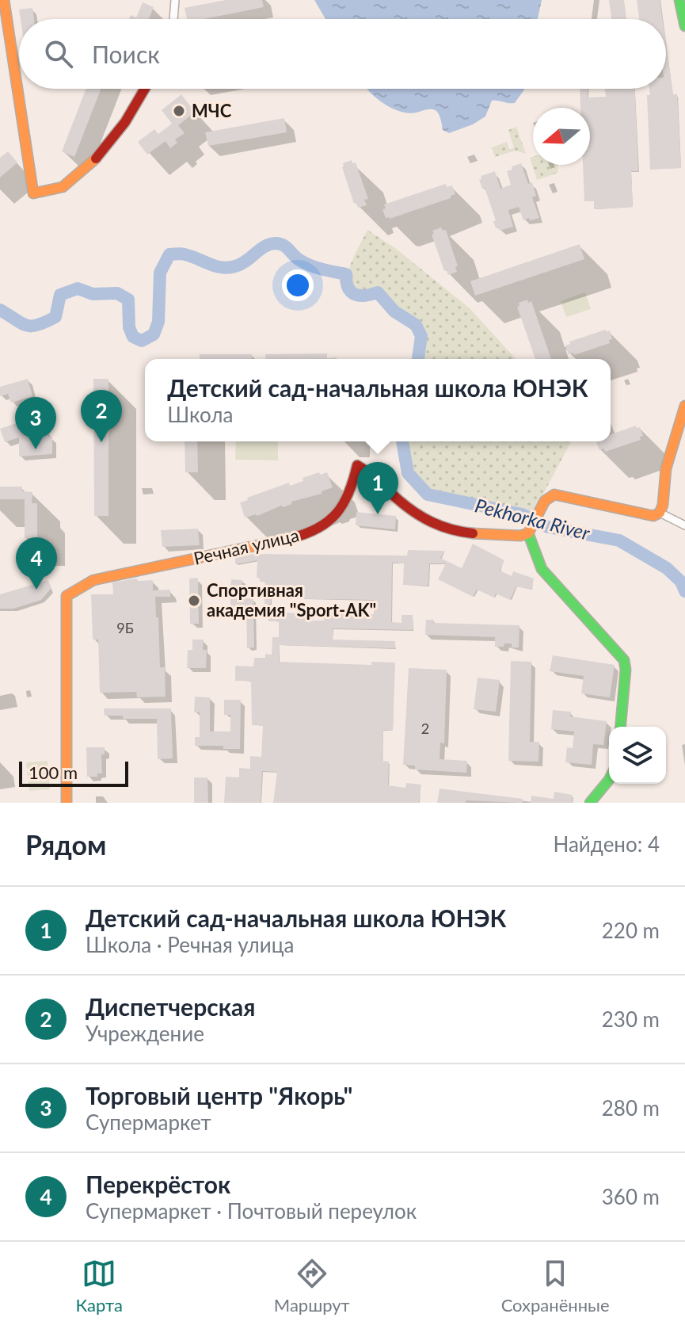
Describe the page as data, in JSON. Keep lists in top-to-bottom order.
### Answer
{
  "streets": {
    "street": ["Речная улица"]
  },
  "water": ["Pekhorka River"],
  "places": ["МЧС", "Спортивная академия \"Sport-AK\""],
  "house_numbers": ["9Б", "2"],
  "scale_bar": "100 m",
  "north": "left",
  "page": {
    "search": "Поиск",
    "popup": ["Детский сад-начальная школа ЮНЭК", "Школа"],
    "pins": [
      "2",
      "3",
      "1",
      "4"
    ],
    "scale": "100 m",
    "heading": ["Рядом", "Найдено: 4"],
    "list": [
      {
        "mark": "1",
        "name": "Детский сад-начальная школа ЮНЭК",
        "note": "Школа · Речная улица",
        "value": "220 m"
      },
      {
        "mark": "2",
        "name": "Диспетчерская",
        "note": "Учреждение",
        "value": "230 m"
      },
      {
        "mark": "3",
        "name": "Торговый центр \"Якорь\"",
        "note": "Супермаркет",
        "value": "280 m"
      },
      {
        "mark": "4",
        "name": "Перекрёсток",
        "note": "Супермаркет · Почтовый переулок",
        "value": "360 m"
      }
    ],
    "nav": ["Карта", "Маршрут", "Сохранённые"]
  }
}
